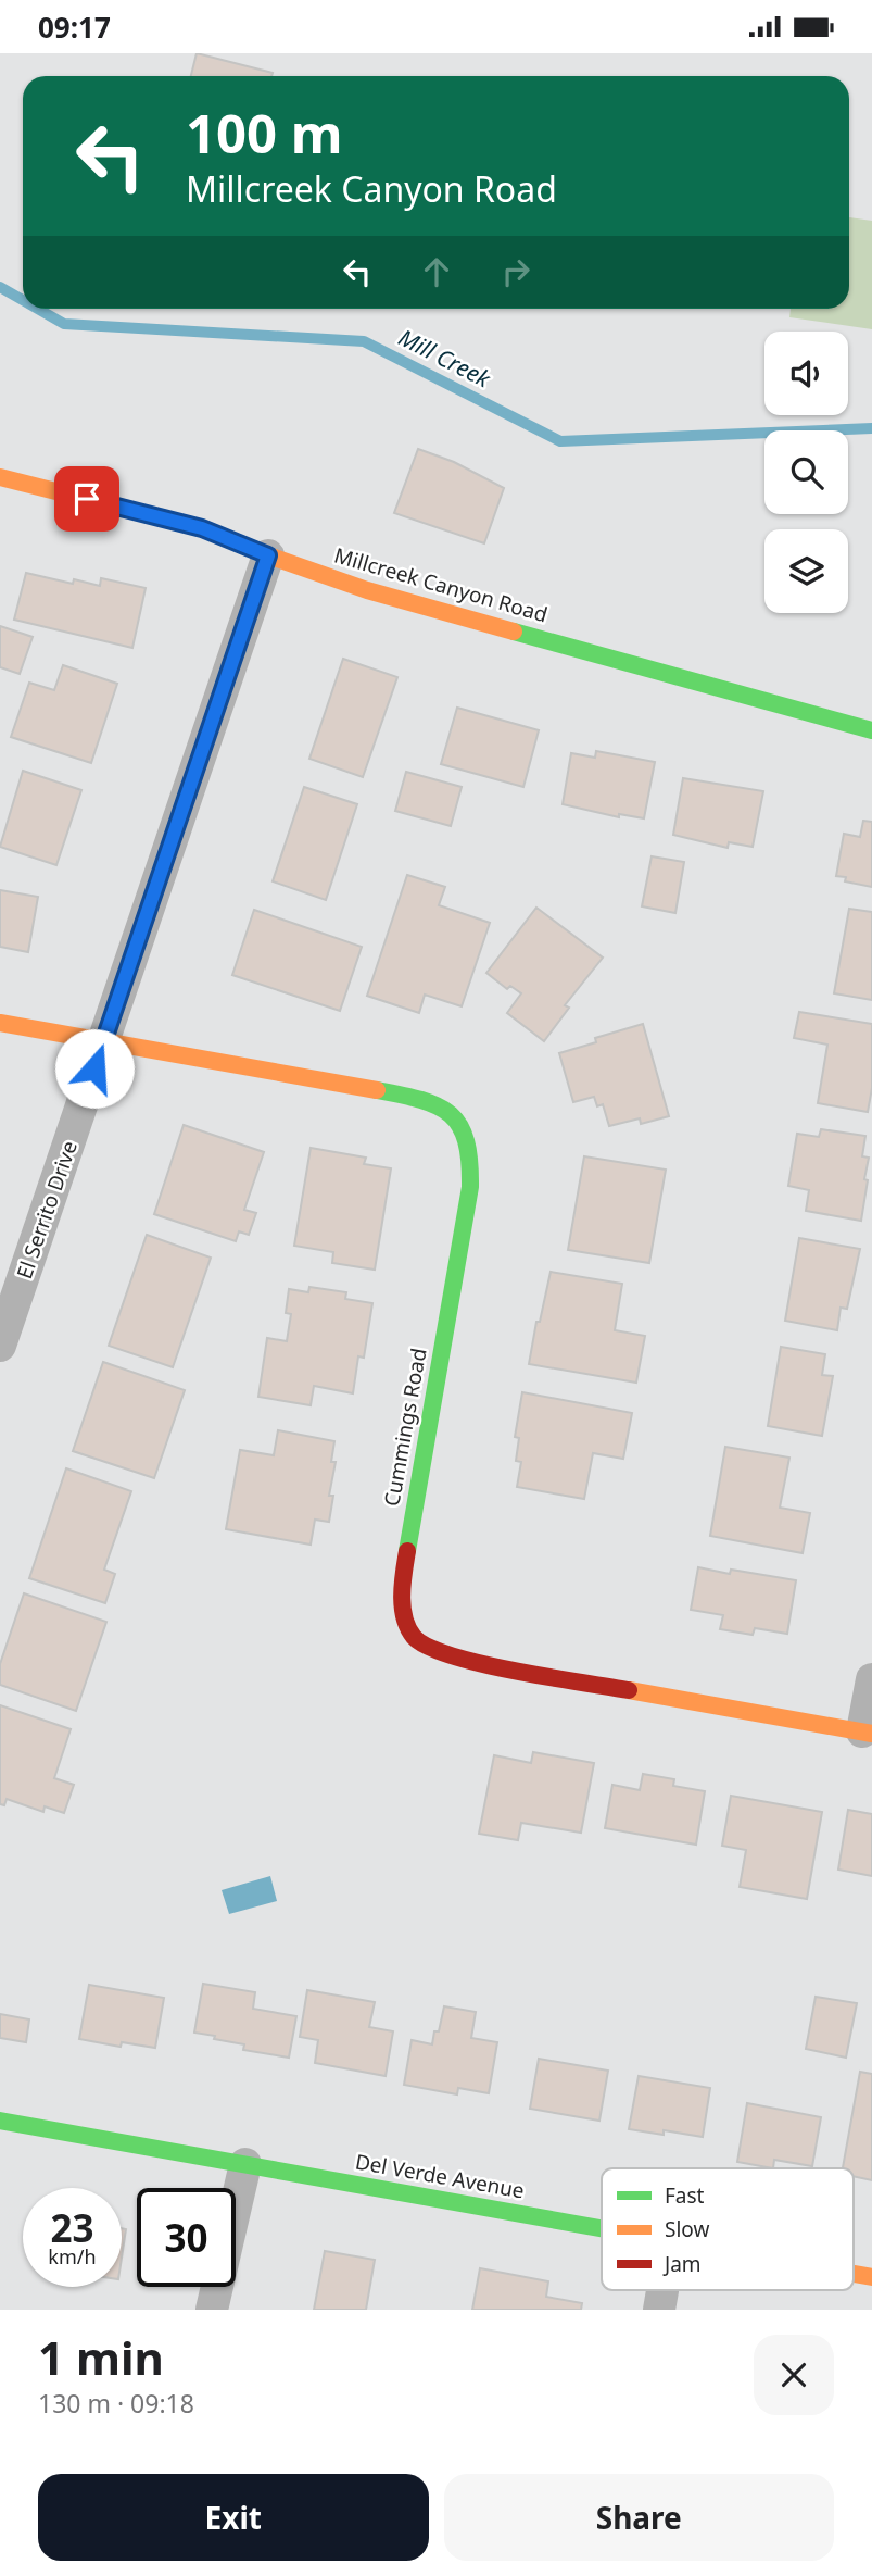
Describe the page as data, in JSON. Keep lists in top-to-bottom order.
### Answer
{
  "streets": {
    "street": [
      "Millcreek Canyon Road",
      "El Serrito Drive",
      "Cummings Road",
      "Del Verde Avenue"
    ]
  },
  "crossings": [
    ["Millcreek Canyon Road", "El Serrito Drive"],
    ["El Serrito Drive", "Cummings Road"]
  ],
  "water": ["Mill Creek"],
  "legend": ["Fast", "Slow", "Jam"],
  "page": {
    "status": "09:17",
    "turn": ["100 m", "Millcreek Canyon Road"],
    "speed": "23 km/h",
    "limit": "30",
    "heading": ["1 min", "130 m · 09:18"],
    "buttons": ["Exit", "Share"]
  }
}
